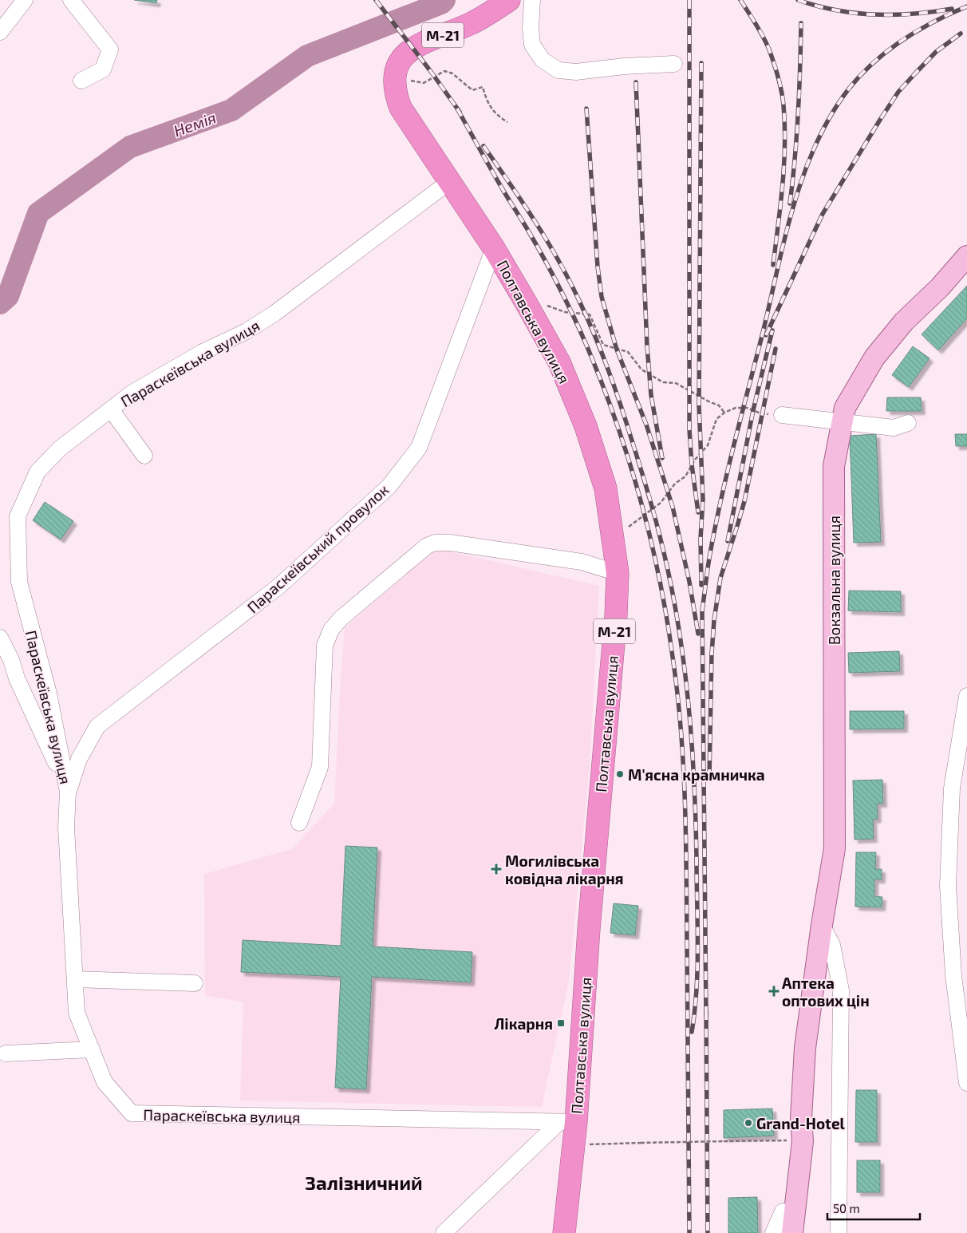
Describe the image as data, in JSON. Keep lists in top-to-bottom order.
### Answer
{
  "streets": {
    "highway": ["М-21", "Полтавська вулиця"],
    "main road": ["Вокзальна вулиця"],
    "street": ["Параскеївська вулиця", "Параскеївський провулок"]
  },
  "crossings": [
    ["Полтавська вулиця", "Параскеївська вулиця"],
    ["Полтавська вулиця", "Параскеївський провулок"],
    ["Параскеївська вулиця", "Параскеївський провулок"]
  ],
  "districts": ["Залізничний"],
  "water": ["Немія"],
  "places": {
    "other": ["М'ясна крамничка", "Grand-Hotel"],
    "health": ["Могилівська ковідна лікарня", "Аптека оптових цін"],
    "transit": ["Лікарня"]
  },
  "scale_bar": "50 m"
}
